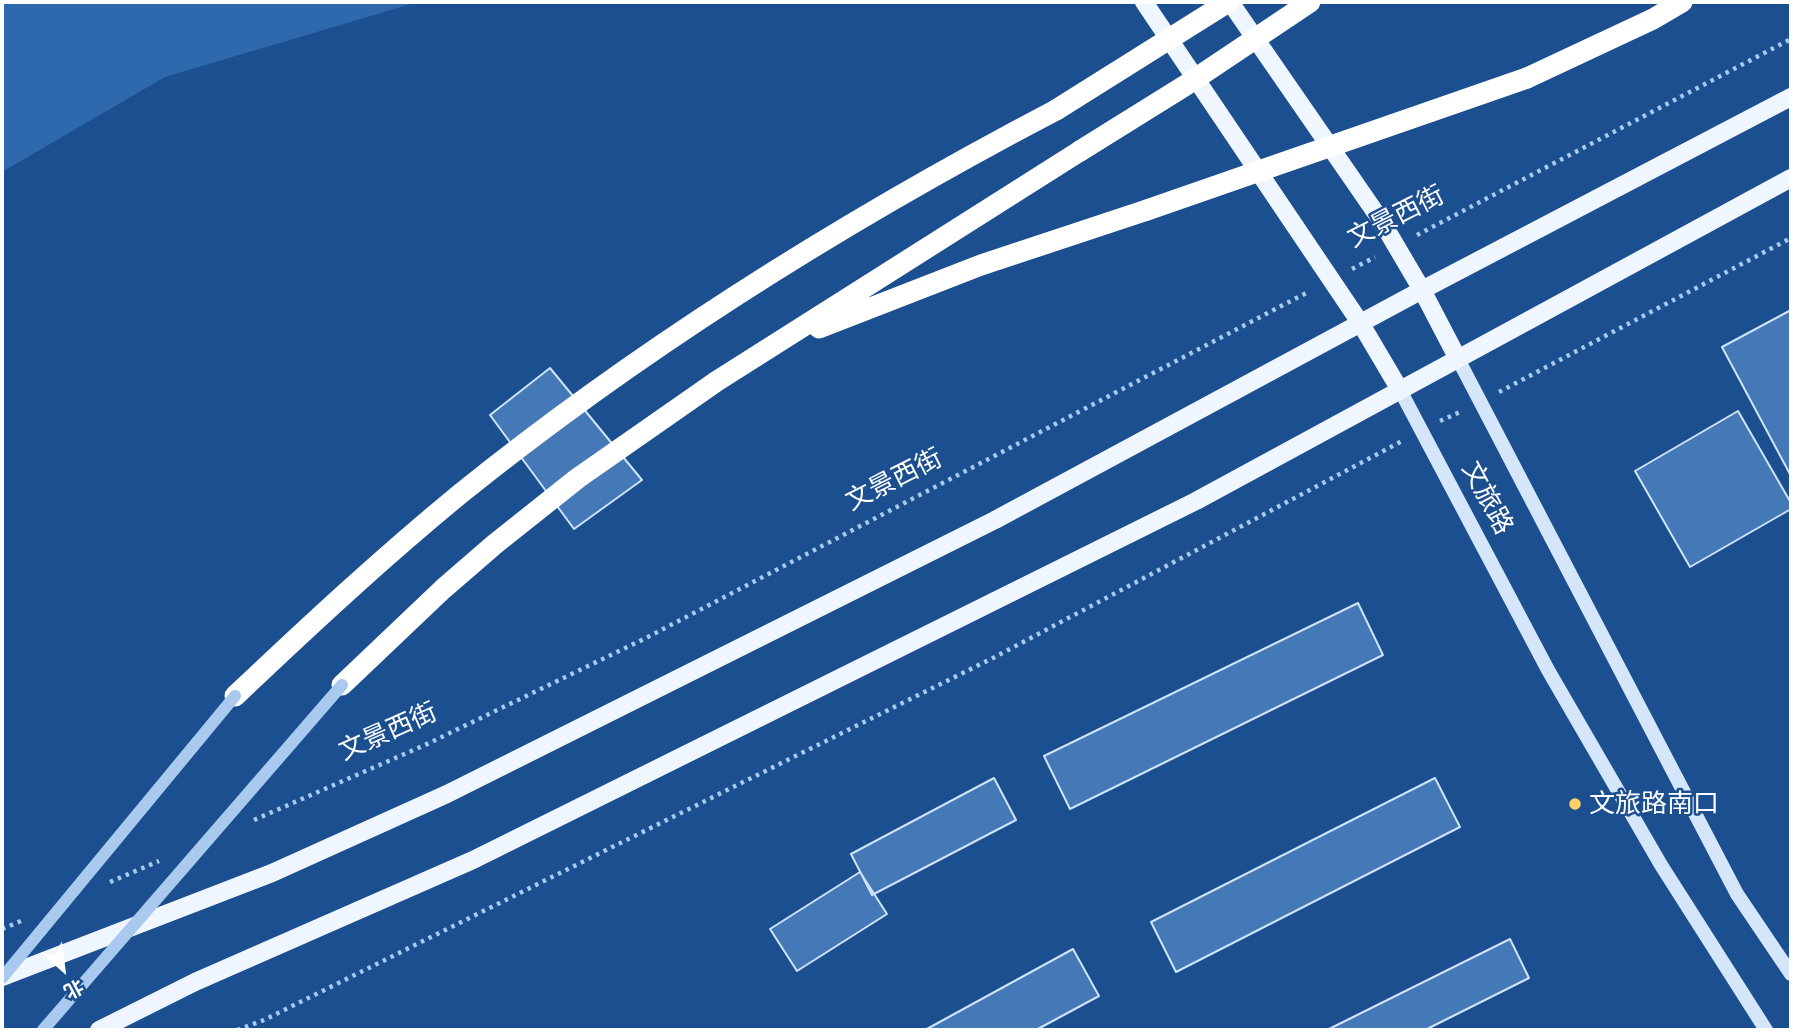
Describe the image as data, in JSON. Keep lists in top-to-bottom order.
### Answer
{
  "streets": {
    "main road": ["文旅路"],
    "path": ["文景西街"]
  },
  "crossings": [
    ["文景西街", "文旅路"]
  ],
  "places": ["文旅路南口"],
  "north": "bottom right"
}
